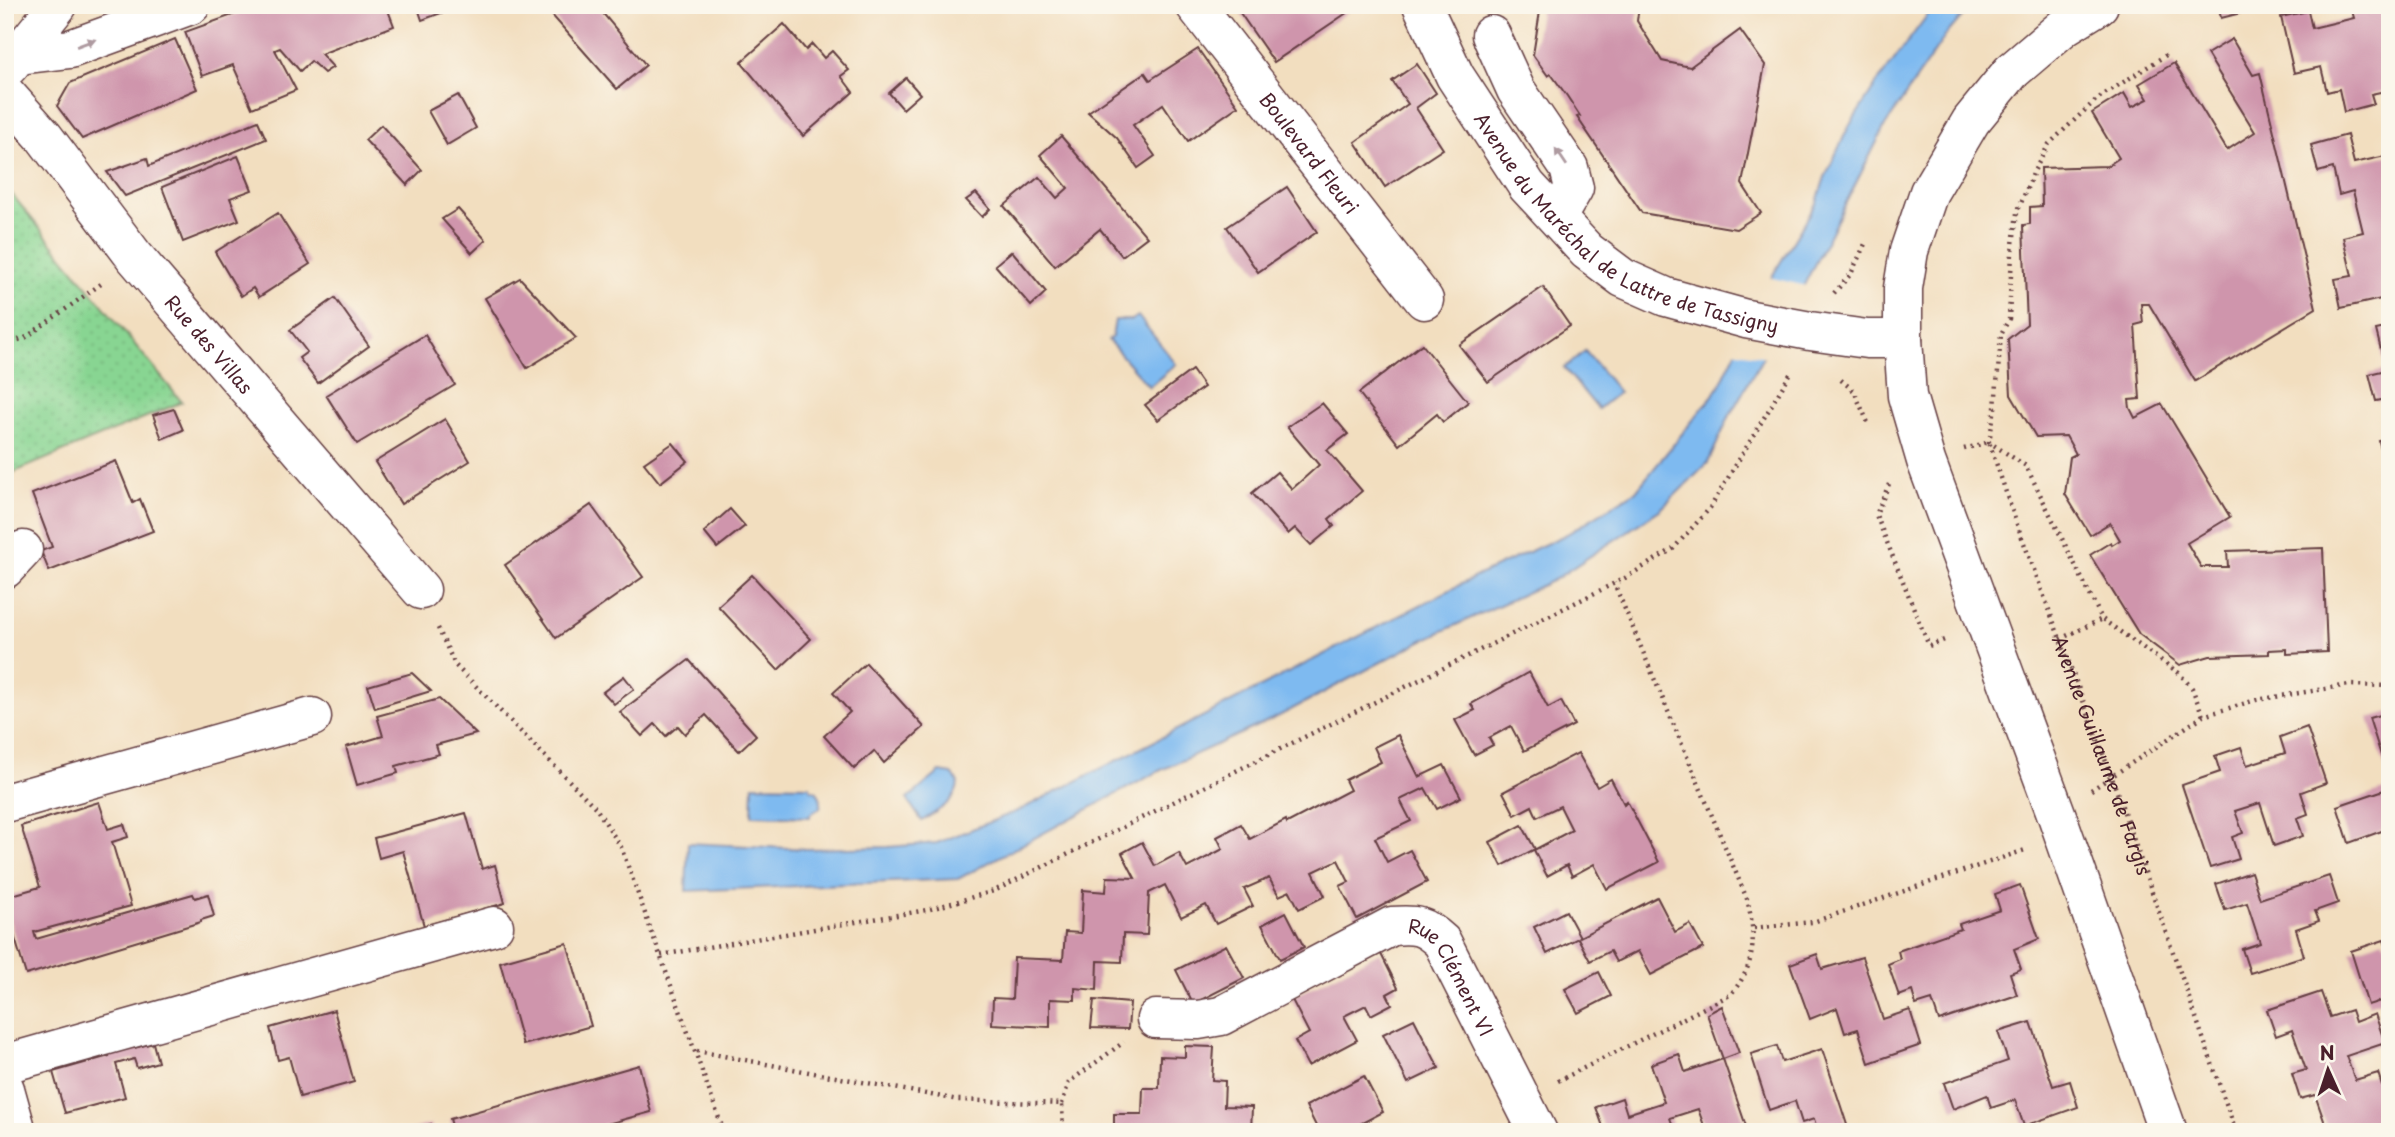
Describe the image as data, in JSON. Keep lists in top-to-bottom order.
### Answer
{
  "streets": {
    "street": [
      "Boulevard Fleuri",
      "Avenue du Maréchal de Lattre de Tassigny",
      "Rue des Villas",
      "Rue Clément VI"
    ],
    "path": ["Avenue Guillaume de Fargis"]
  },
  "north": "top"
}
